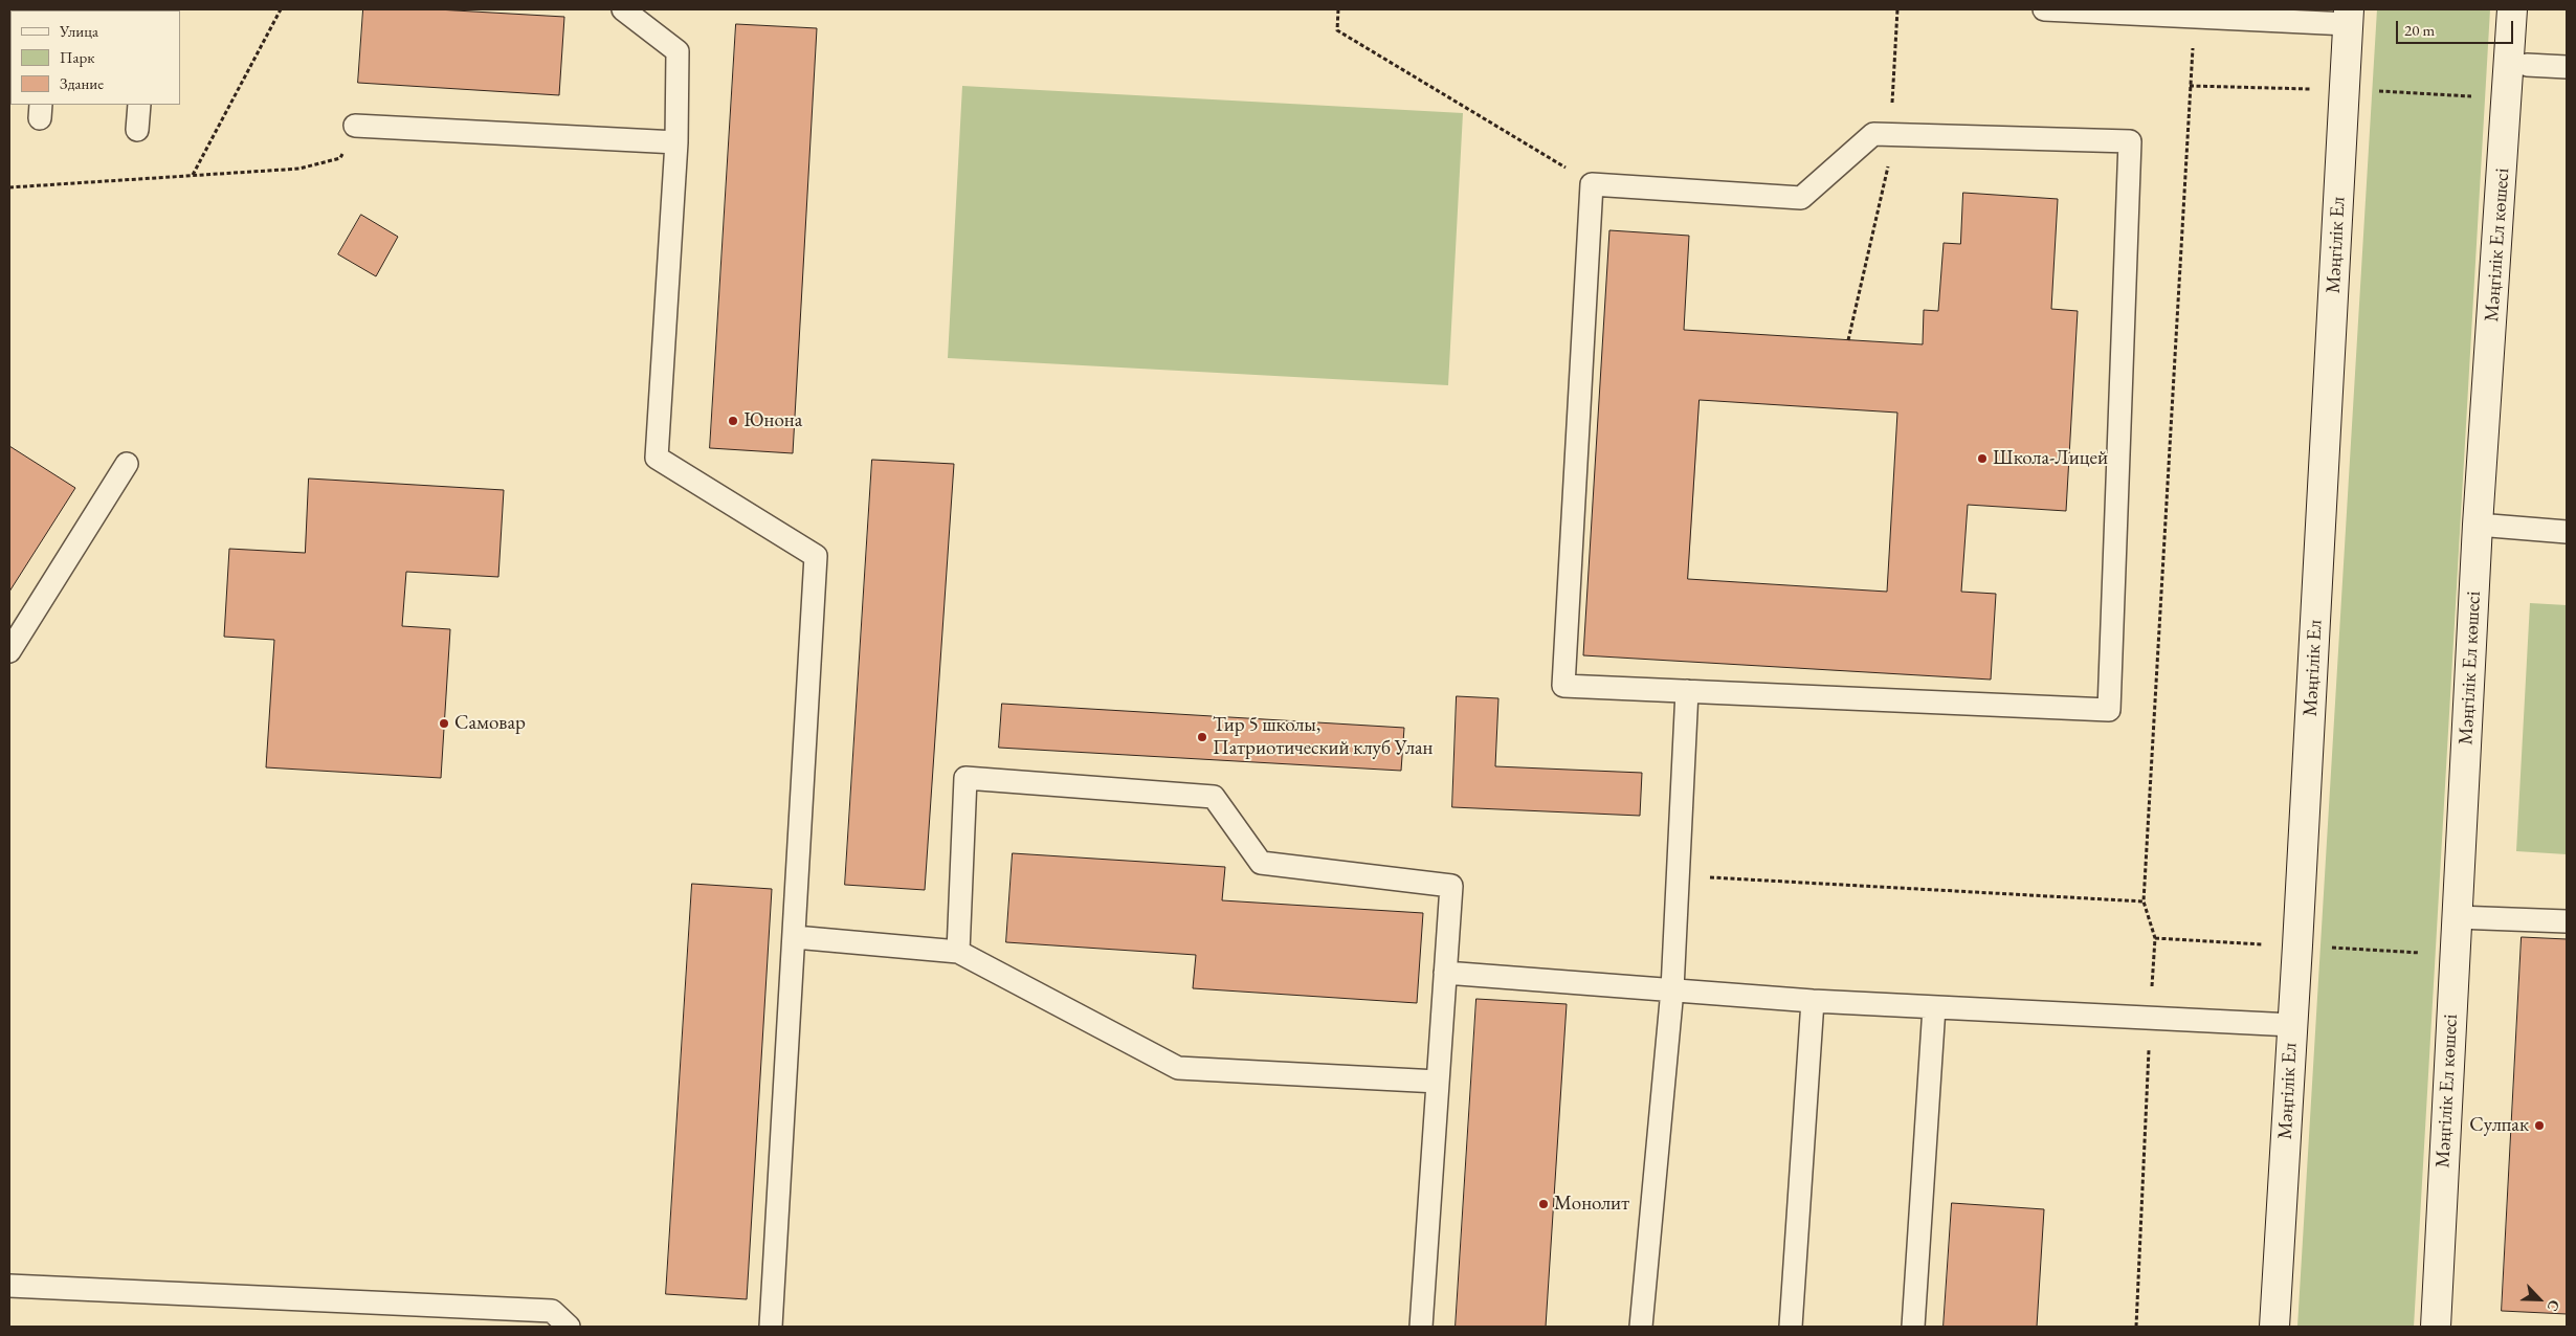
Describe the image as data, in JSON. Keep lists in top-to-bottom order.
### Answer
{
  "streets": {
    "street": ["Мәңгілік Ел", "Мәңгілік Ел көшесі"]
  },
  "places": [
    "Юнона",
    "Школа-Лицей",
    "Самовар",
    "Тир 5 школы, Патриотический клуб Улан",
    "Сулпак",
    "Монолит"
  ],
  "legend": ["Улица", "Парк", "Здание"],
  "scale_bar": "20 m",
  "north": "bottom right"
}
